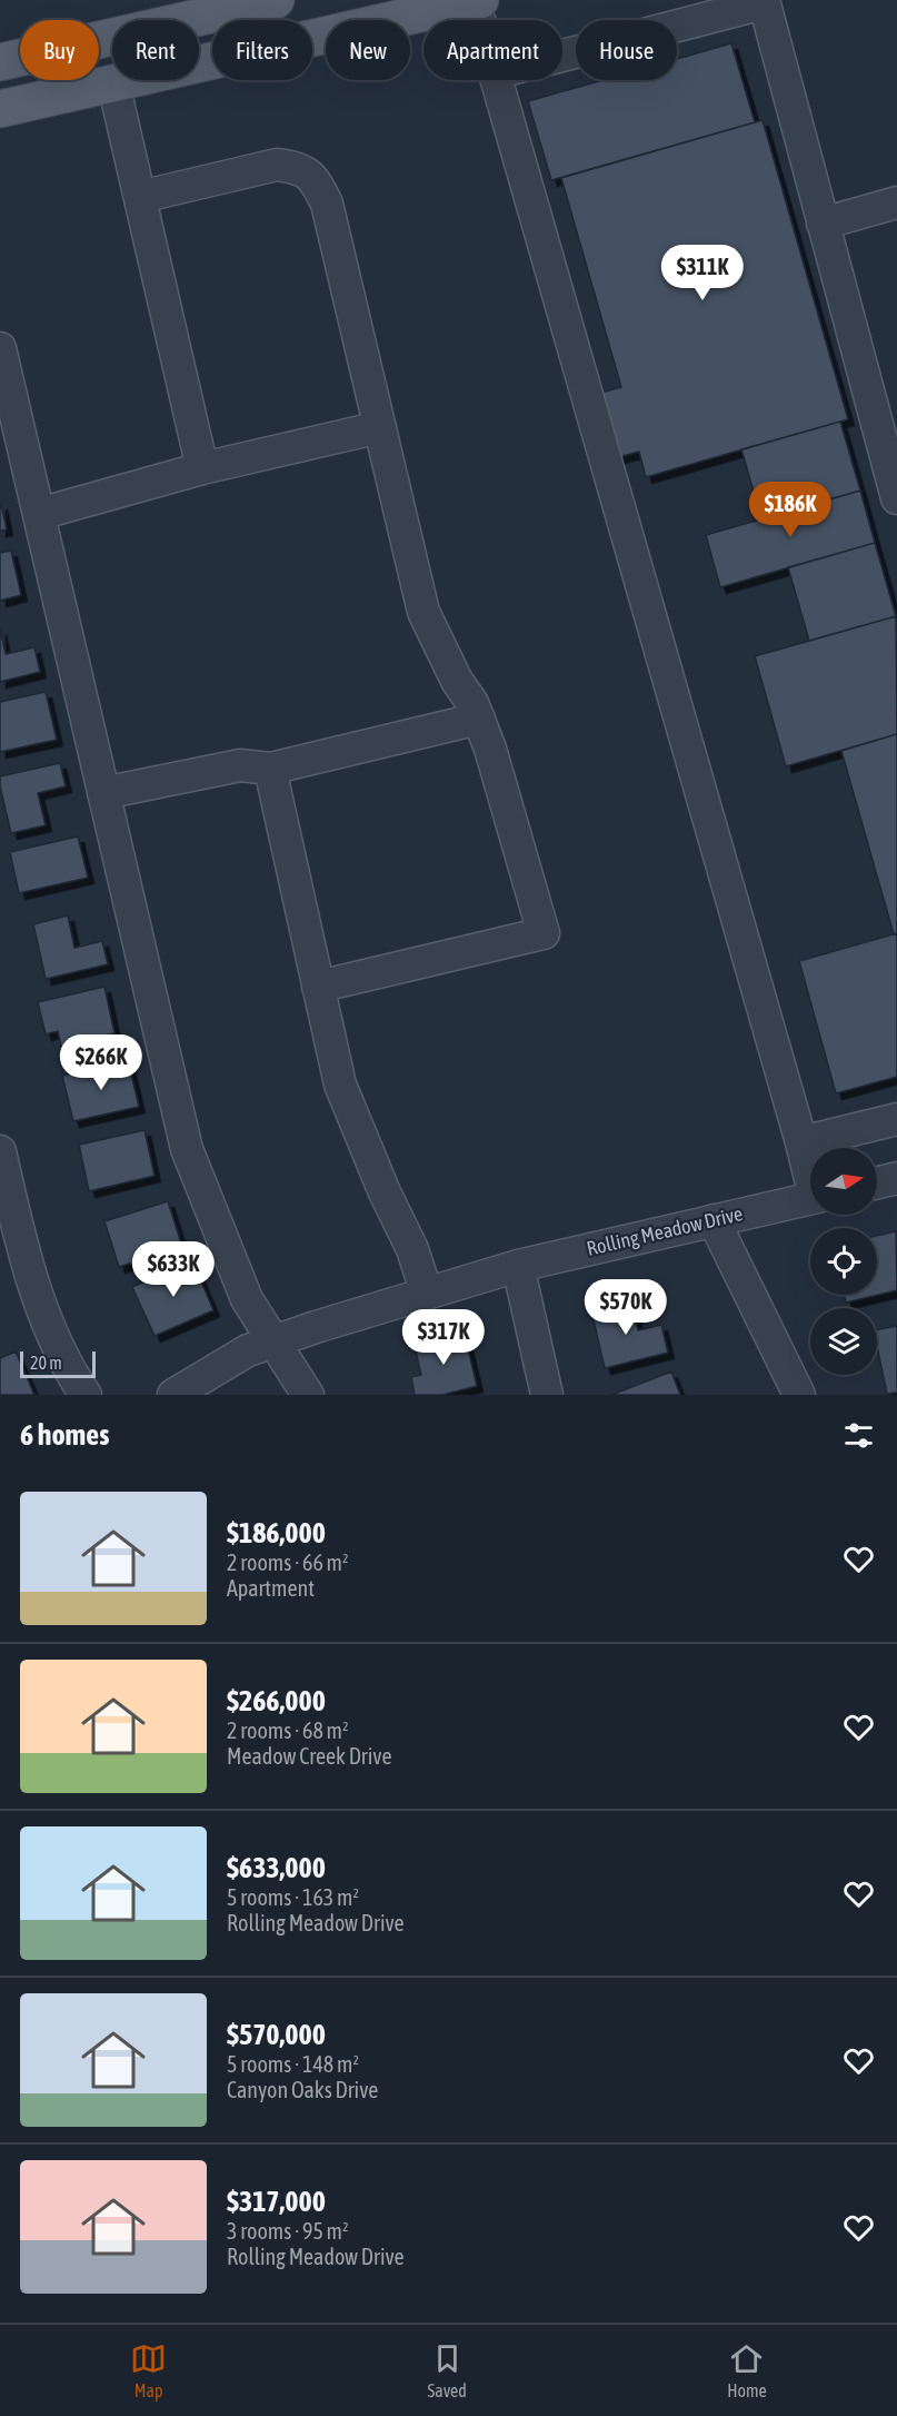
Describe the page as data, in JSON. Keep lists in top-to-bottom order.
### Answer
{
  "streets": {
    "street": ["Rolling Meadow Drive"]
  },
  "scale_bar": "20 m",
  "north": "right",
  "page": {
    "chip": [
      "Buy",
      "Rent",
      "Filters",
      "New",
      "Apartment",
      "House"
    ],
    "price": [
      "$311K",
      "$186K",
      "$266K",
      "$633K",
      "$570K",
      "$317K"
    ],
    "scale": "20 m",
    "heading": "6 homes",
    "list": [
      {
        "name": "$186,000",
        "note": "2 rooms · 66 m² · Apartment"
      },
      {
        "name": "$266,000",
        "note": "2 rooms · 68 m² · Meadow Creek Drive"
      },
      {
        "name": "$633,000",
        "note": "5 rooms · 163 m² · Rolling Meadow Drive"
      },
      {
        "name": "$570,000",
        "note": "5 rooms · 148 m² · Canyon Oaks Drive"
      },
      {
        "name": "$317,000",
        "note": "3 rooms · 95 m² · Rolling Meadow Drive"
      }
    ],
    "tabs": ["Map", "Saved", "Home"]
  }
}
